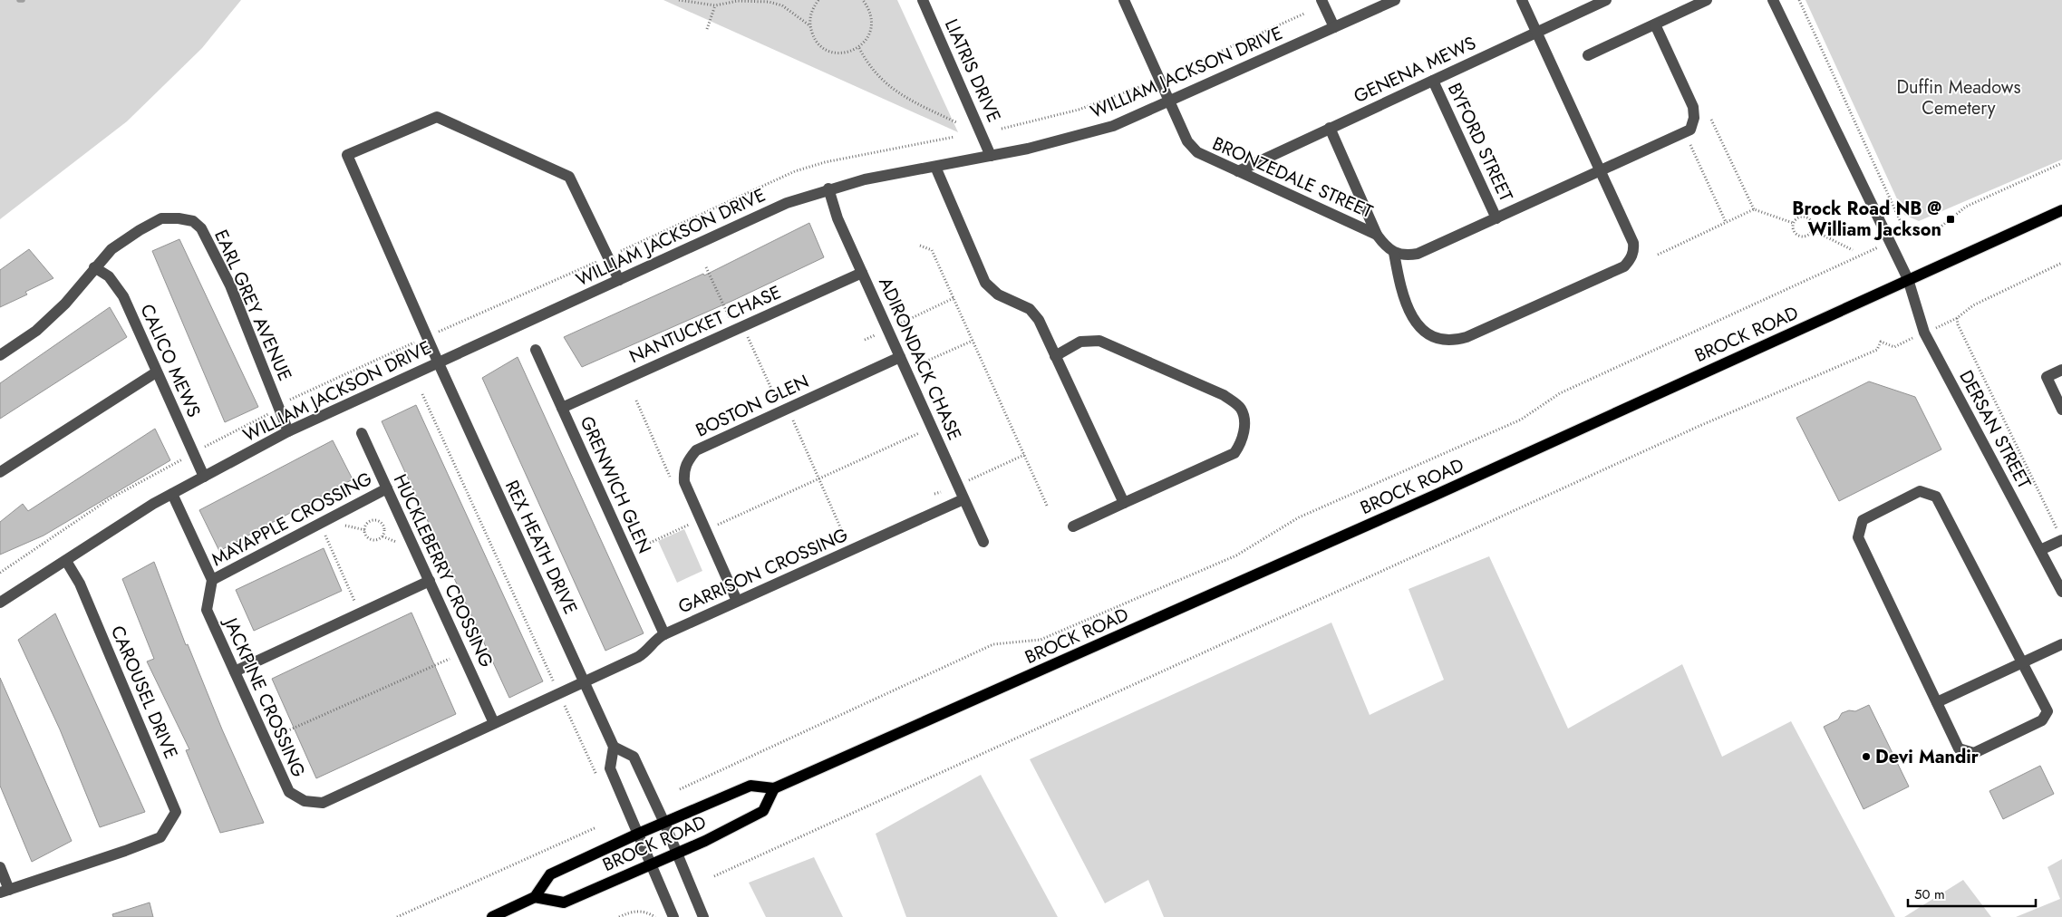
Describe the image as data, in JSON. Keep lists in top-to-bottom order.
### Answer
{
  "streets": {
    "main road": ["BROCK ROAD"],
    "street": [
      "GENENA MEWS",
      "LIATRIS DRIVE",
      "WILLIAM JACKSON DRIVE",
      "BYFORD STREET",
      "BRONZEDALE STREET",
      "EARL GREY AVENUE",
      "NANTUCKET CHASE",
      "ADIRONDACK CHASE",
      "CALICO MEWS",
      "BOSTON GLEN",
      "DERSAN STREET",
      "GRENWICH GLEN",
      "MAYAPPLE CROSSING",
      "REX HEATH DRIVE",
      "HUCKLEBERRY CROSSING",
      "GARRISON CROSSING",
      "CAROUSEL DRIVE",
      "JACKPINE CROSSING"
    ]
  },
  "crossings": [
    ["GENENA MEWS", "BYFORD STREET"],
    ["GENENA MEWS", "BRONZEDALE STREET"],
    ["LIATRIS DRIVE", "WILLIAM JACKSON DRIVE"],
    ["WILLIAM JACKSON DRIVE", "BRONZEDALE STREET"],
    ["WILLIAM JACKSON DRIVE", "EARL GREY AVENUE"],
    ["WILLIAM JACKSON DRIVE", "ADIRONDACK CHASE"],
    ["WILLIAM JACKSON DRIVE", "CALICO MEWS"],
    ["WILLIAM JACKSON DRIVE", "REX HEATH DRIVE"],
    ["WILLIAM JACKSON DRIVE", "CAROUSEL DRIVE"],
    ["EARL GREY AVENUE", "CALICO MEWS"],
    ["NANTUCKET CHASE", "ADIRONDACK CHASE"],
    ["NANTUCKET CHASE", "GRENWICH GLEN"],
    ["BROCK ROAD", "DERSAN STREET"],
    ["ADIRONDACK CHASE", "BOSTON GLEN"],
    ["ADIRONDACK CHASE", "GARRISON CROSSING"],
    ["BOSTON GLEN", "GARRISON CROSSING"],
    ["GRENWICH GLEN", "GARRISON CROSSING"],
    ["MAYAPPLE CROSSING", "HUCKLEBERRY CROSSING"],
    ["MAYAPPLE CROSSING", "JACKPINE CROSSING"],
    ["REX HEATH DRIVE", "GARRISON CROSSING"],
    ["REX HEATH DRIVE", "JACKPINE CROSSING"],
    ["HUCKLEBERRY CROSSING", "JACKPINE CROSSING"],
    ["GARRISON CROSSING", "JACKPINE CROSSING"]
  ],
  "parks": ["Duffin Meadows Cemetery"],
  "places": {
    "transit": ["Brock Road NB @ William Jackson"],
    "other": ["Devi Mandir"]
  },
  "scale_bar": "50 m"
}
